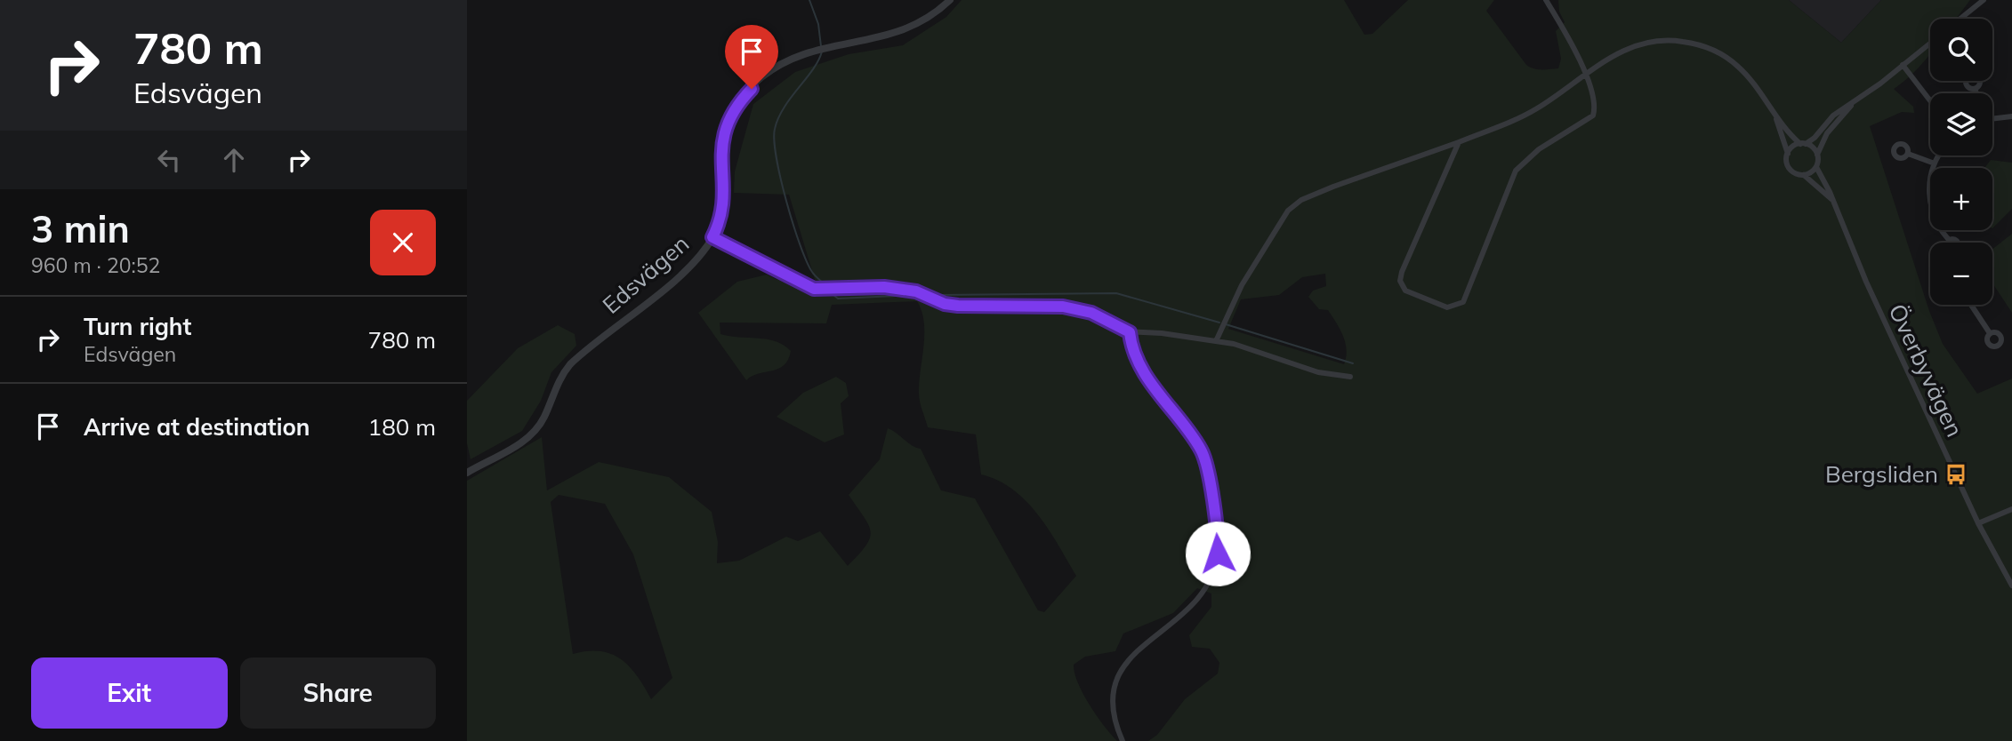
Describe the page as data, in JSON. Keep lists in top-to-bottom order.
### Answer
{
  "streets": {
    "street": ["Edsvägen", "Överbyvägen"]
  },
  "places": {
    "bus stop": ["Bergsliden"]
  },
  "page": {
    "turn": ["780 m", "Edsvägen"],
    "map_buttons": ["+", "−"],
    "heading": ["3 min", "960 m · 20:52"],
    "list": [
      {
        "name": "Turn right",
        "note": "Edsvägen",
        "value": "780 m"
      },
      {
        "name": "Arrive at destination",
        "value": "180 m"
      }
    ],
    "buttons": ["Exit", "Share"]
  }
}
